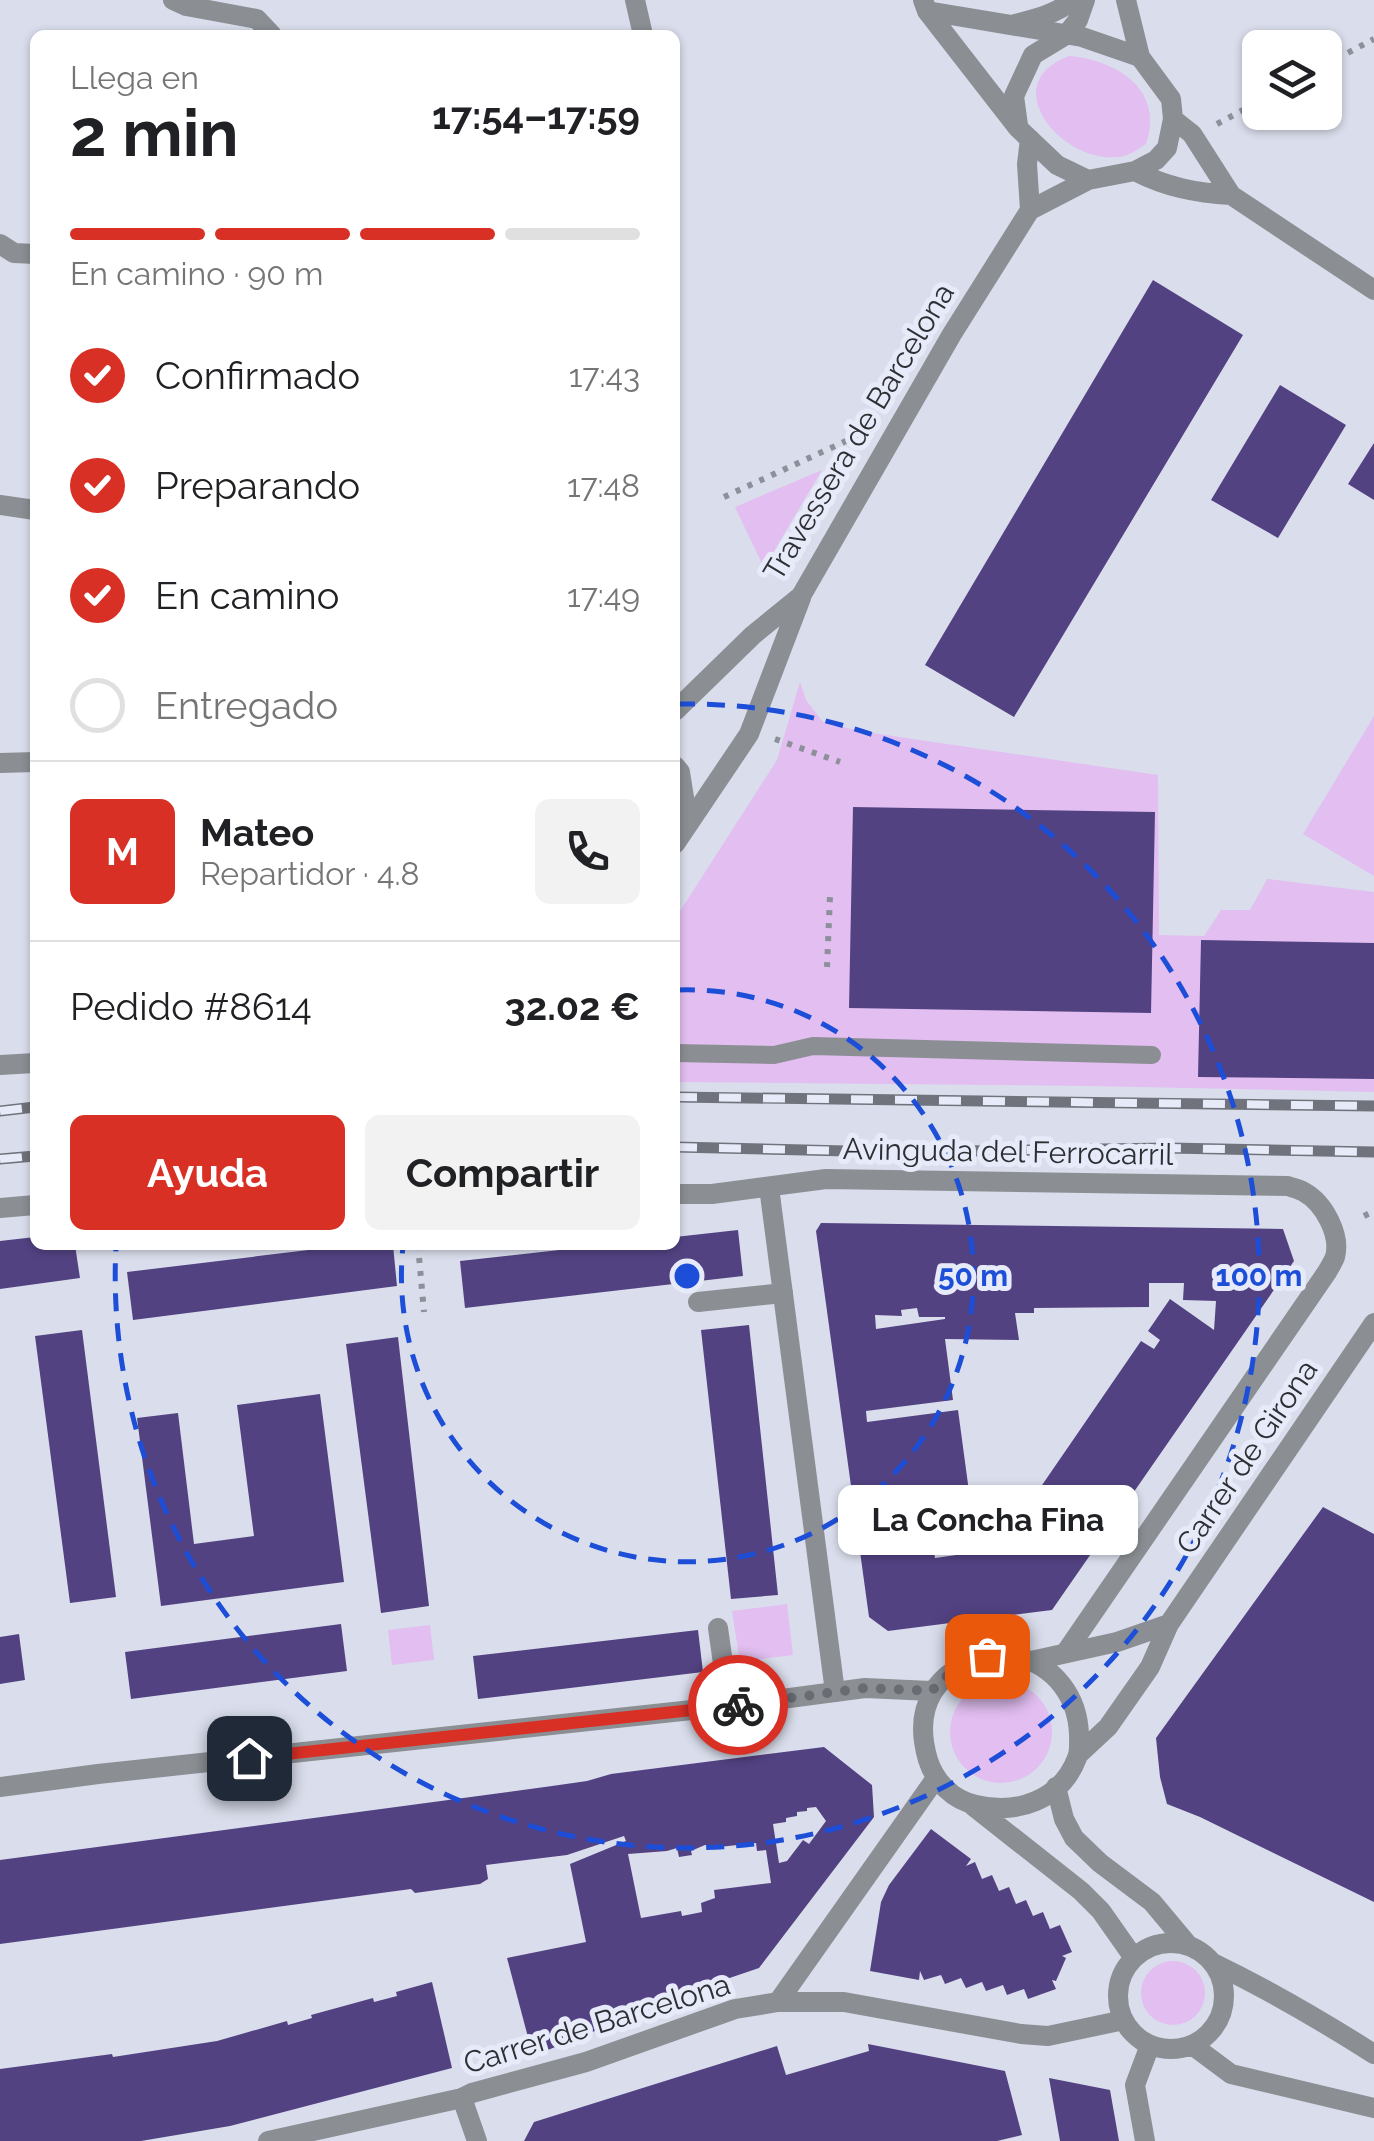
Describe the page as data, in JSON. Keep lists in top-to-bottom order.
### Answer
{
  "streets": {
    "street": [
      "Travessera de Barcelona",
      "Avinguda del Ferrocarril",
      "Carrer de Girona",
      "Carrer de Barcelona"
    ]
  },
  "crossings": [
    ["Avinguda del Ferrocarril", "Carrer de Girona"]
  ],
  "places": ["La Concha Fina"],
  "page": {
    "heading": ["2 min", "Llega en", "17:54–17:59"],
    "panel": [
      "Mateo",
      "Repartidor · 4.8",
      "Pedido #8614",
      "32.02 €"
    ],
    "bar": "En camino · 90 m",
    "list": [
      ["Confirmado", "17:43"],
      ["Preparando", "17:48"],
      ["En camino", "17:49"],
      "Entregado"
    ],
    "round": "M",
    "buttons": ["Ayuda", "Compartir"],
    "bubble": "La Concha Fina"
  },
  "rings": ["50 m", "100 m"]
}
